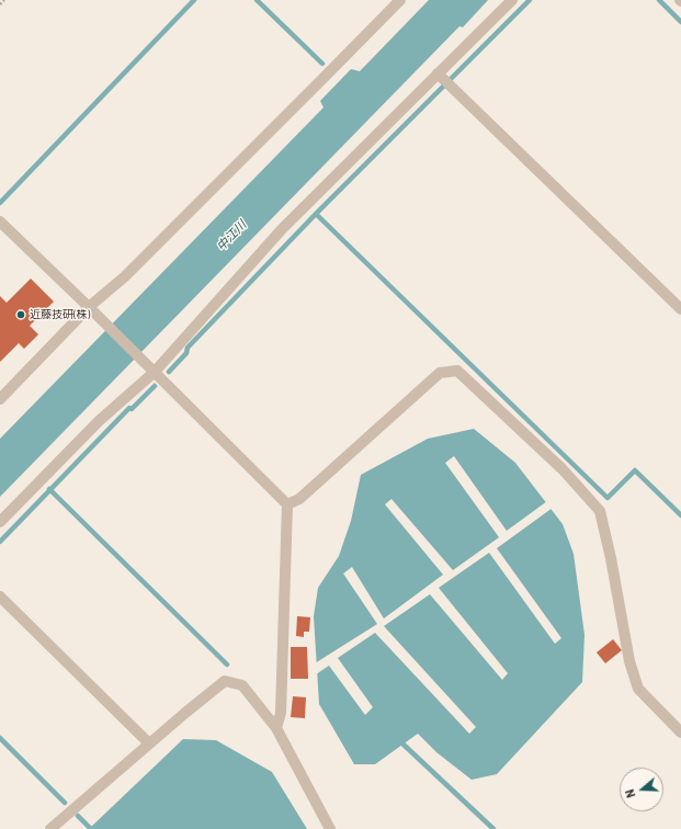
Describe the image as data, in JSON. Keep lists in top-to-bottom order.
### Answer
{
  "water": ["中江川"],
  "places": ["近藤技研(株)"],
  "north": "left"
}
